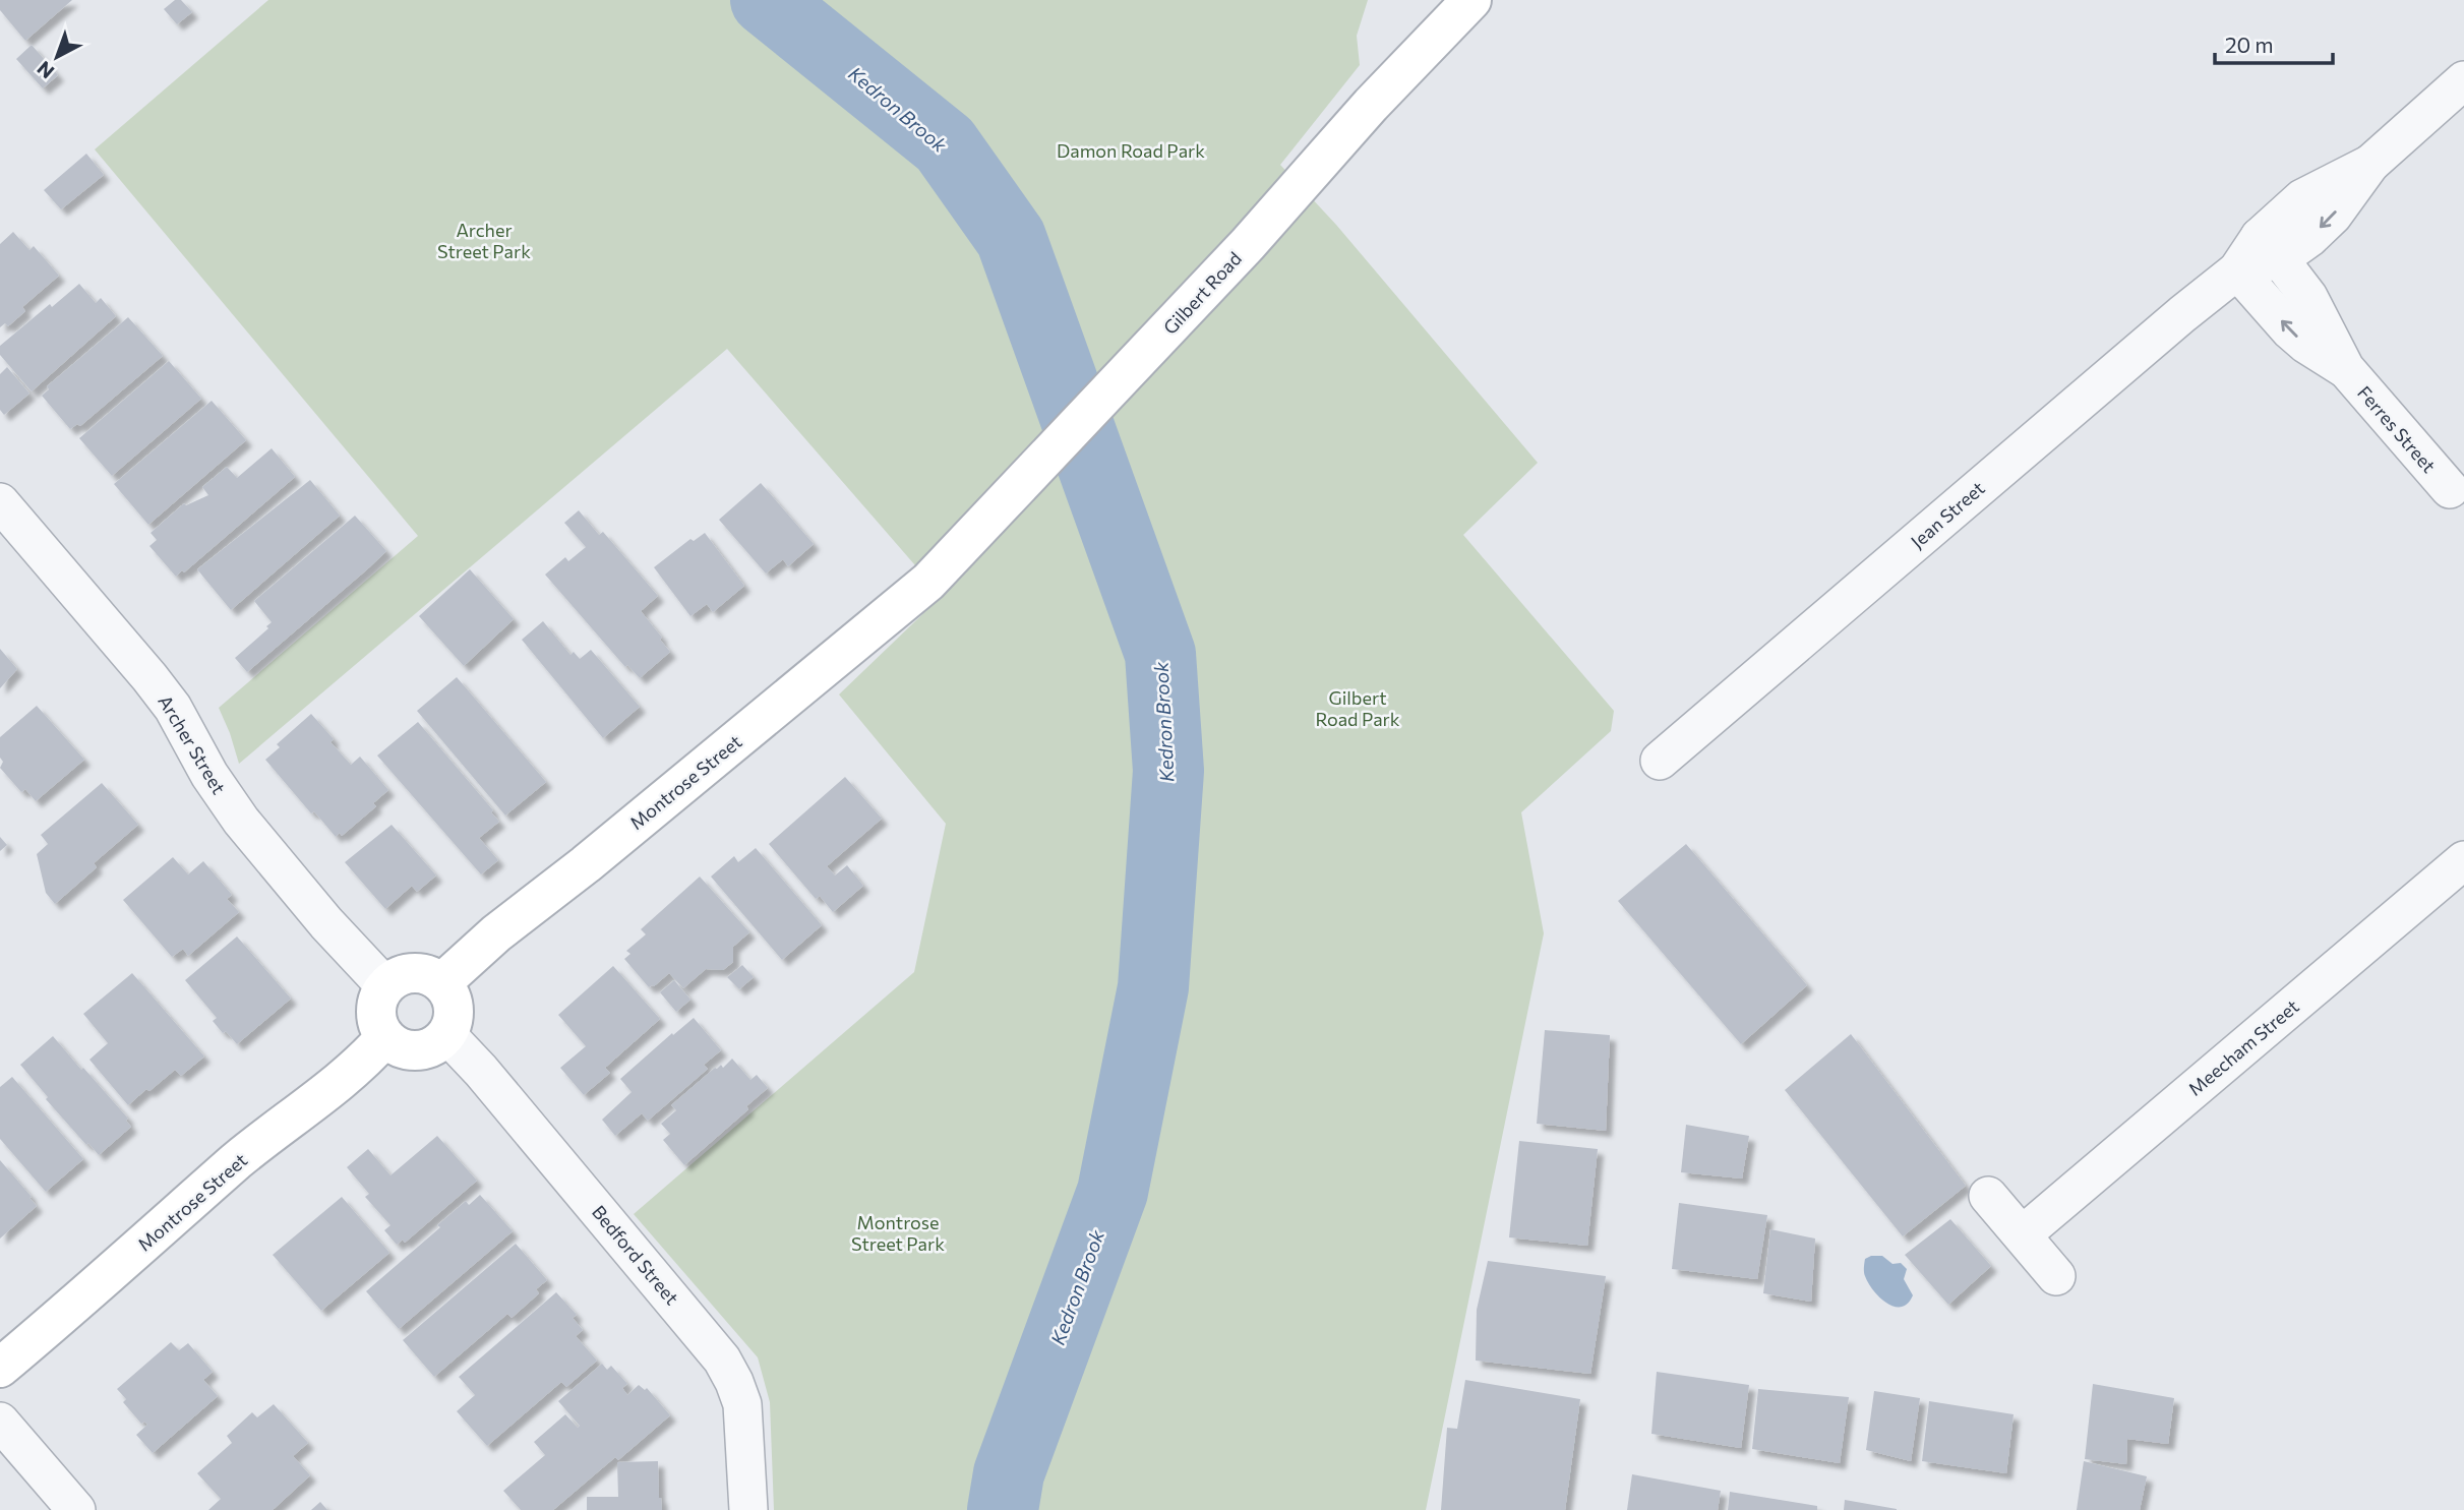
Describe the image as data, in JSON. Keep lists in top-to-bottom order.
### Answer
{
  "streets": {
    "street": [
      "Gilbert Road",
      "Ferres Street",
      "Jean Street",
      "Archer Street",
      "Montrose Street",
      "Meecham Street",
      "Bedford Street"
    ]
  },
  "crossings": [
    ["Gilbert Road", "Montrose Street"],
    ["Ferres Street", "Jean Street"],
    ["Archer Street", "Montrose Street"],
    ["Archer Street", "Bedford Street"],
    ["Montrose Street", "Bedford Street"]
  ],
  "water": ["Kedron Brook"],
  "parks": [
    "Damon Road Park",
    "Archer Street Park",
    "Gilbert Road Park",
    "Montrose Street Park"
  ],
  "scale_bar": "20 m",
  "north": "bottom left"
}
